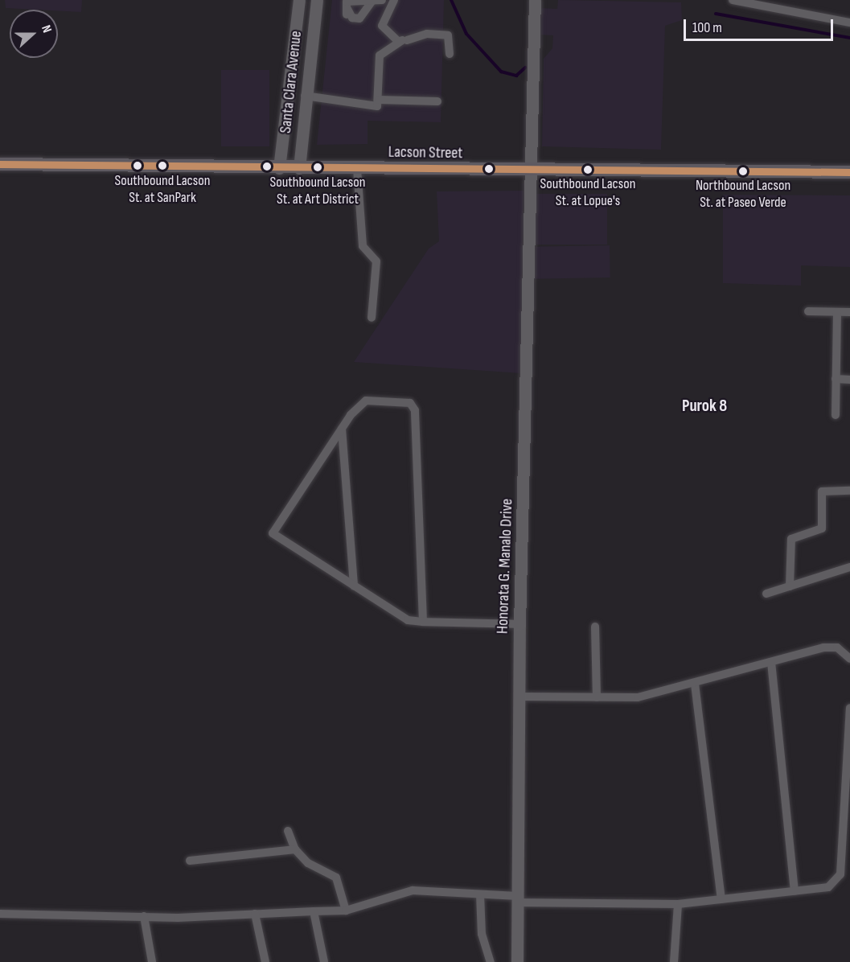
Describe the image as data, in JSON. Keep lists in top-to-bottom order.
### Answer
{
  "streets": {
    "main road": ["Lacson Street"],
    "street": ["Santa Clara Avenue", "Honorata G. Manalo Drive"]
  },
  "crossings": [
    ["Santa Clara Avenue", "Lacson Street"],
    ["Lacson Street", "Honorata G. Manalo Drive"]
  ],
  "districts": ["Purok 8"],
  "places": [
    "Southbound Lacson St. at SanPark",
    "Southbound Lacson St. at Art District",
    "Southbound Lacson St. at Lopue's",
    "Northbound Lacson St. at Paseo Verde"
  ],
  "scale_bar": "100 m",
  "north": "right"
}
